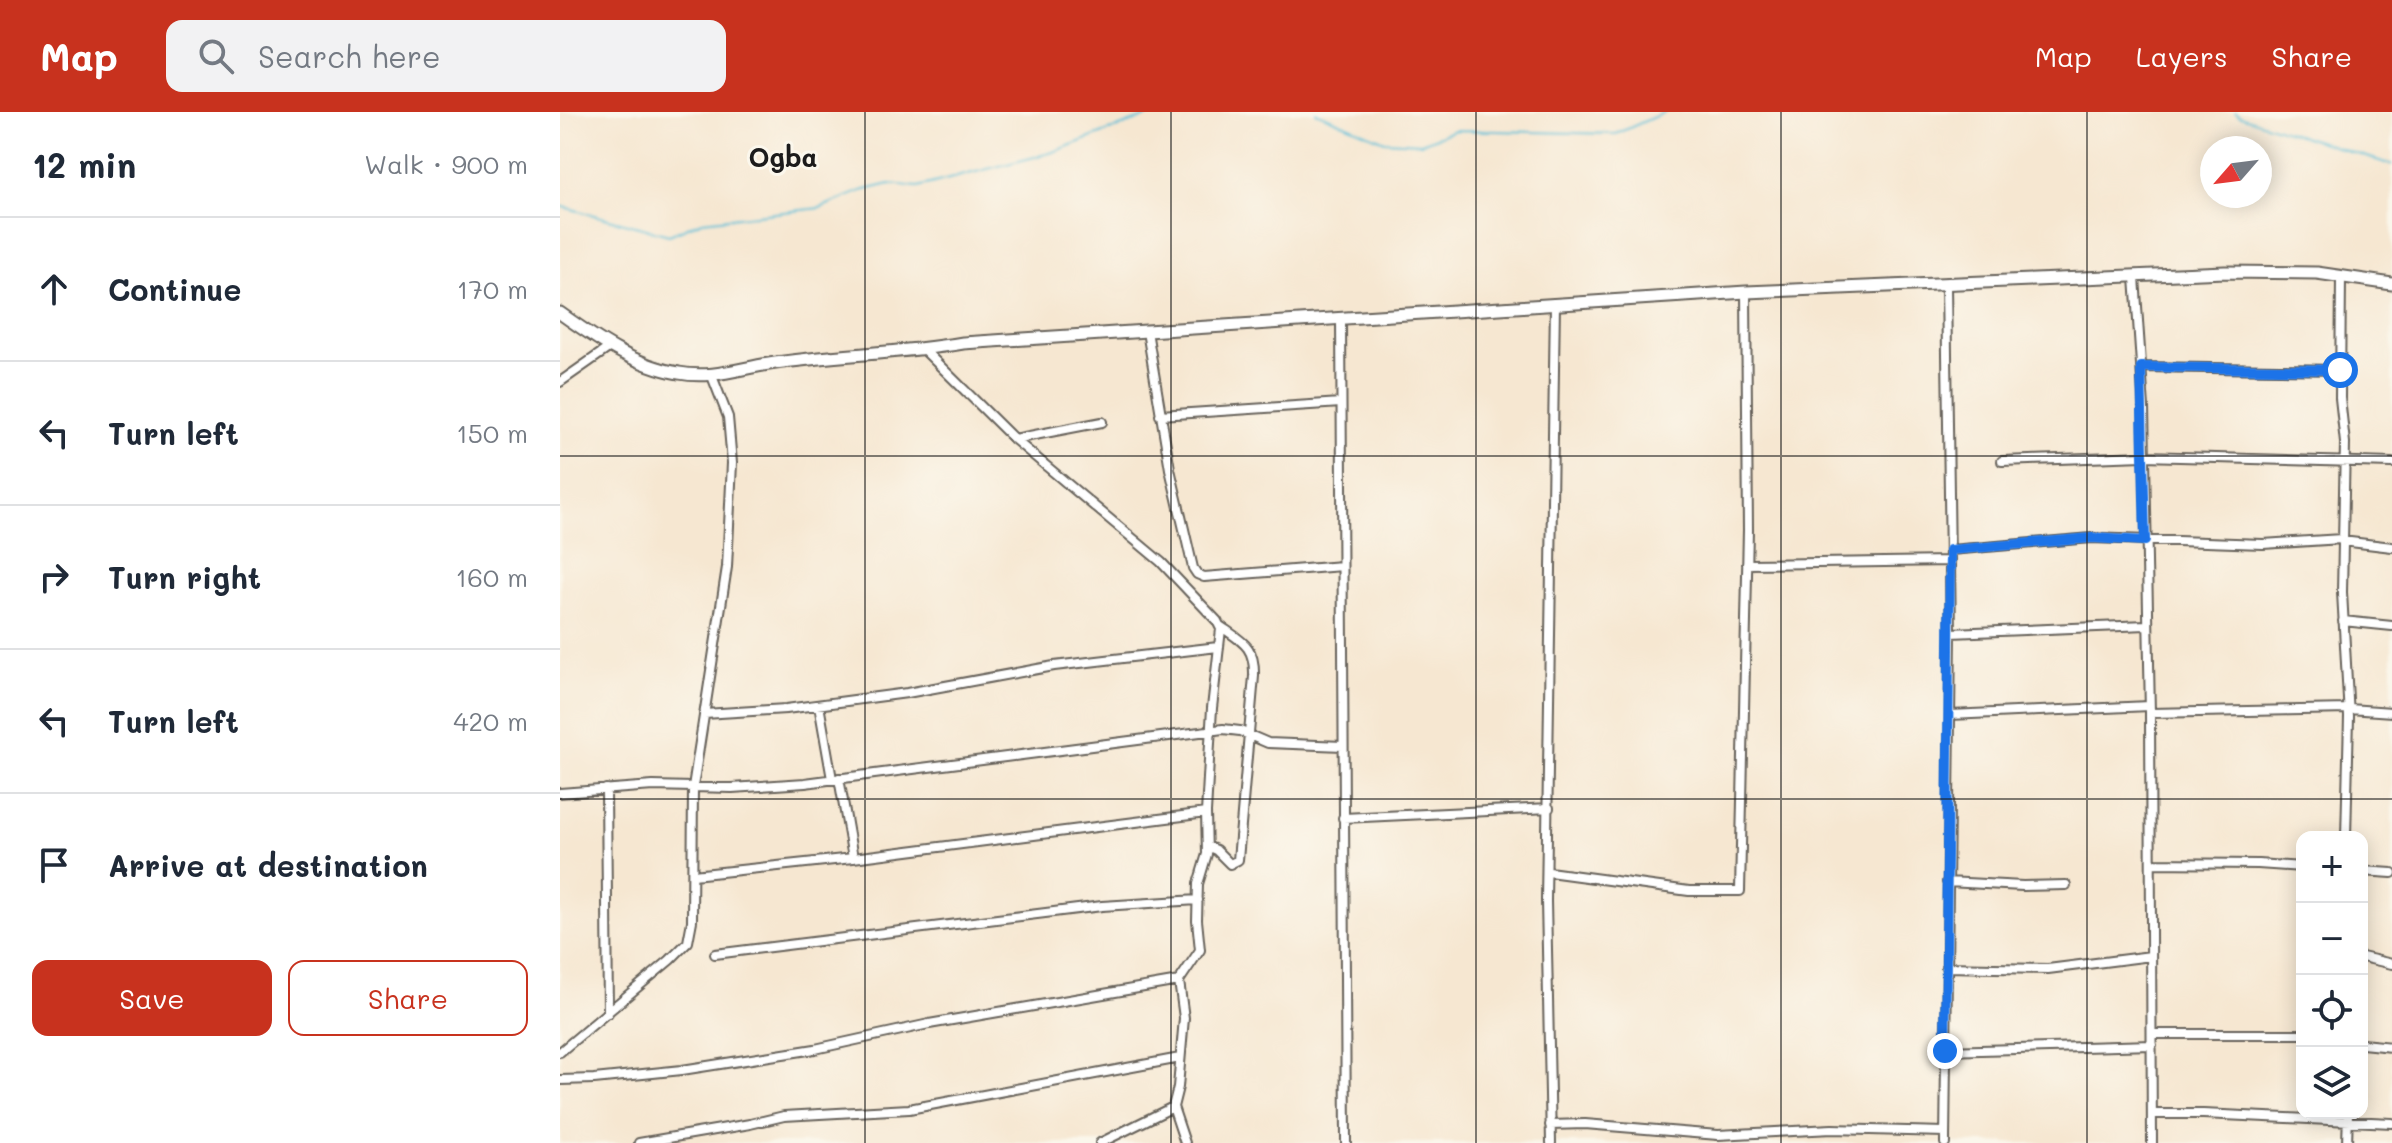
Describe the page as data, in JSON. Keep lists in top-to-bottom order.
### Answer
{
  "districts": ["Ogba"],
  "north": "bottom left",
  "page": {
    "header": "Map",
    "search": "Search here",
    "nav": ["Map", "Layers", "Share"],
    "heading": ["12 min", "Walk · 900 m"],
    "list": [
      ["Continue", "170 m"],
      ["Turn left", "150 m"],
      ["Turn right", "160 m"],
      ["Turn left", "420 m"],
      "Arrive at destination"
    ],
    "map_buttons": ["+", "−"],
    "buttons": ["Save", "Share"]
  }
}
